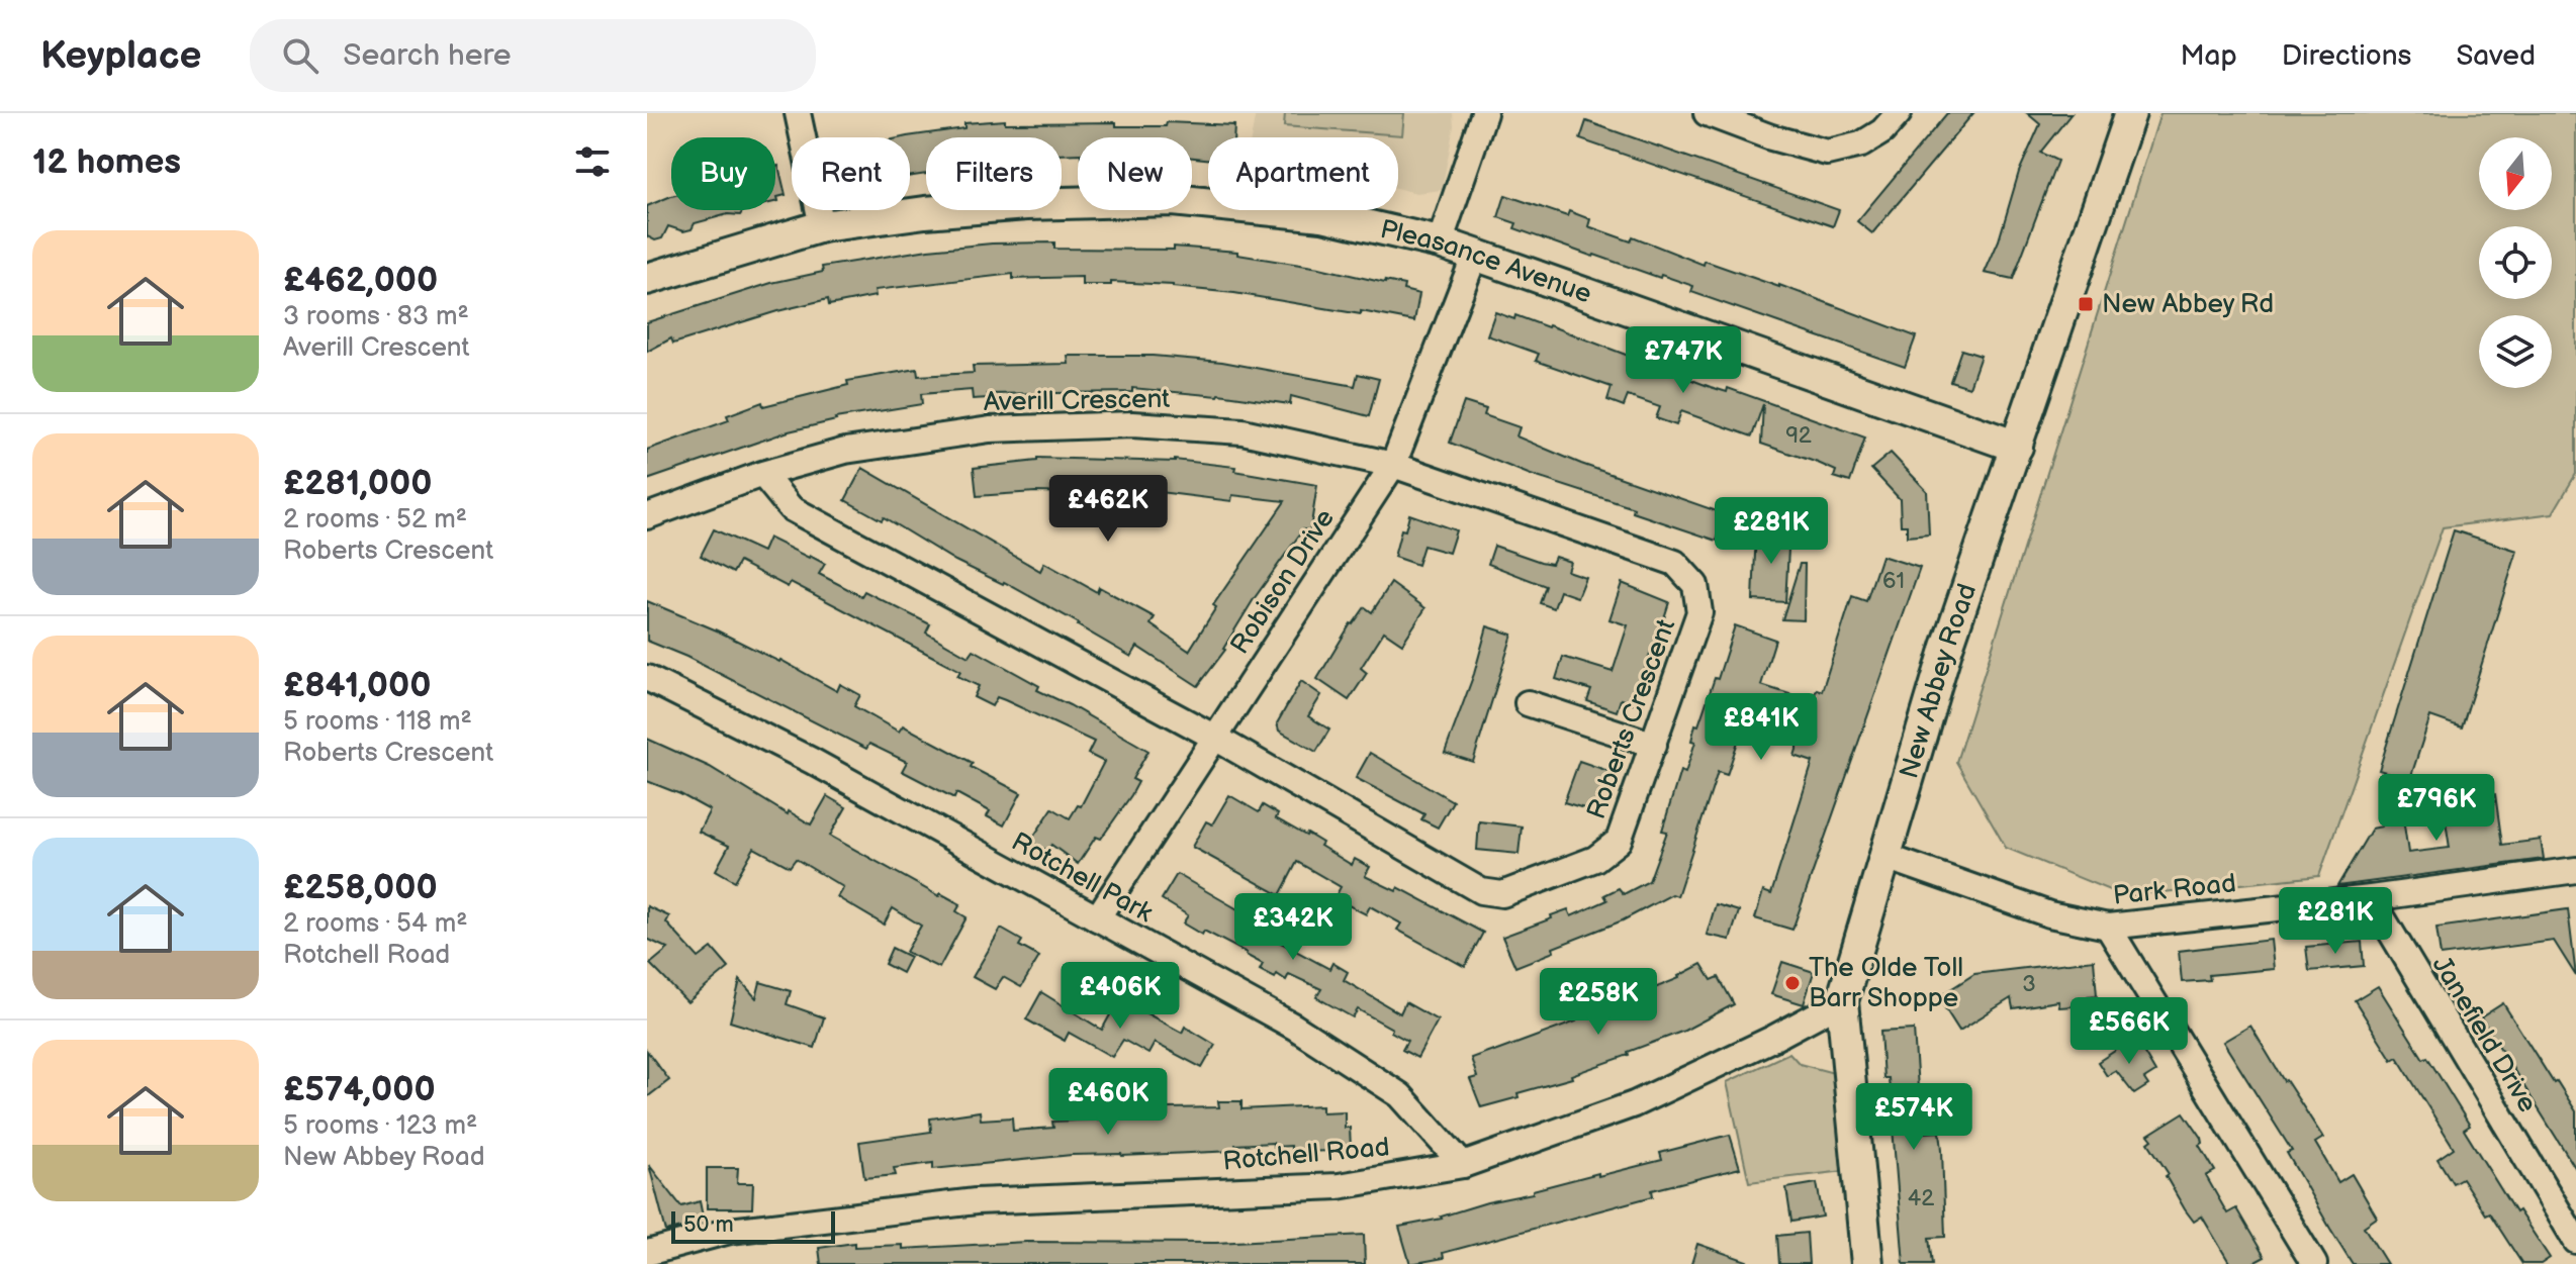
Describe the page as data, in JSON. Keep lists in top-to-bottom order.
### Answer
{
  "streets": {
    "main road": ["Pleasance Avenue", "New Abbey Road"],
    "street": [
      "Averill Crescent",
      "Robison Drive",
      "Roberts Crescent",
      "Rotchell Park",
      "Park Road",
      "Janefield Drive",
      "Rotchell Road"
    ]
  },
  "crossings": [
    ["Pleasance Avenue", "Robison Drive"],
    ["Pleasance Avenue", "New Abbey Road"],
    ["Averill Crescent", "Robison Drive"],
    ["Averill Crescent", "Roberts Crescent"],
    ["Robison Drive", "Roberts Crescent"],
    ["Robison Drive", "Rotchell Park"],
    ["New Abbey Road", "Park Road"],
    ["New Abbey Road", "Rotchell Road"],
    ["Rotchell Park", "Rotchell Road"],
    ["Park Road", "Janefield Drive"]
  ],
  "places": {
    "transit": ["New Abbey Rd"],
    "other": ["The Olde Toll Barr Shoppe"]
  },
  "house_numbers": [
    "92",
    "61",
    "3",
    "42"
  ],
  "scale_bar": "50 m",
  "north": "bottom",
  "page": {
    "header": "Keyplace",
    "search": "Search here",
    "nav": ["Map", "Directions", "Saved"],
    "heading": "12 homes",
    "chip": [
      "Buy",
      "Rent",
      "Filters",
      "New",
      "Apartment"
    ],
    "list": [
      {
        "name": "£462,000",
        "note": "3 rooms · 83 m² · Averill Crescent"
      },
      {
        "name": "£281,000",
        "note": "2 rooms · 52 m² · Roberts Crescent"
      },
      {
        "name": "£841,000",
        "note": "5 rooms · 118 m² · Roberts Crescent"
      },
      {
        "name": "£258,000",
        "note": "2 rooms · 54 m² · Rotchell Road"
      },
      {
        "name": "£574,000",
        "note": "5 rooms · 123 m² · New Abbey Road"
      }
    ],
    "price": [
      "£747K",
      "£462K",
      "£281K",
      "£841K",
      "£796K",
      "£281K",
      "£342K",
      "£406K",
      "£258K",
      "£566K",
      "£460K",
      "£574K"
    ],
    "scale": "50 m"
  }
}
